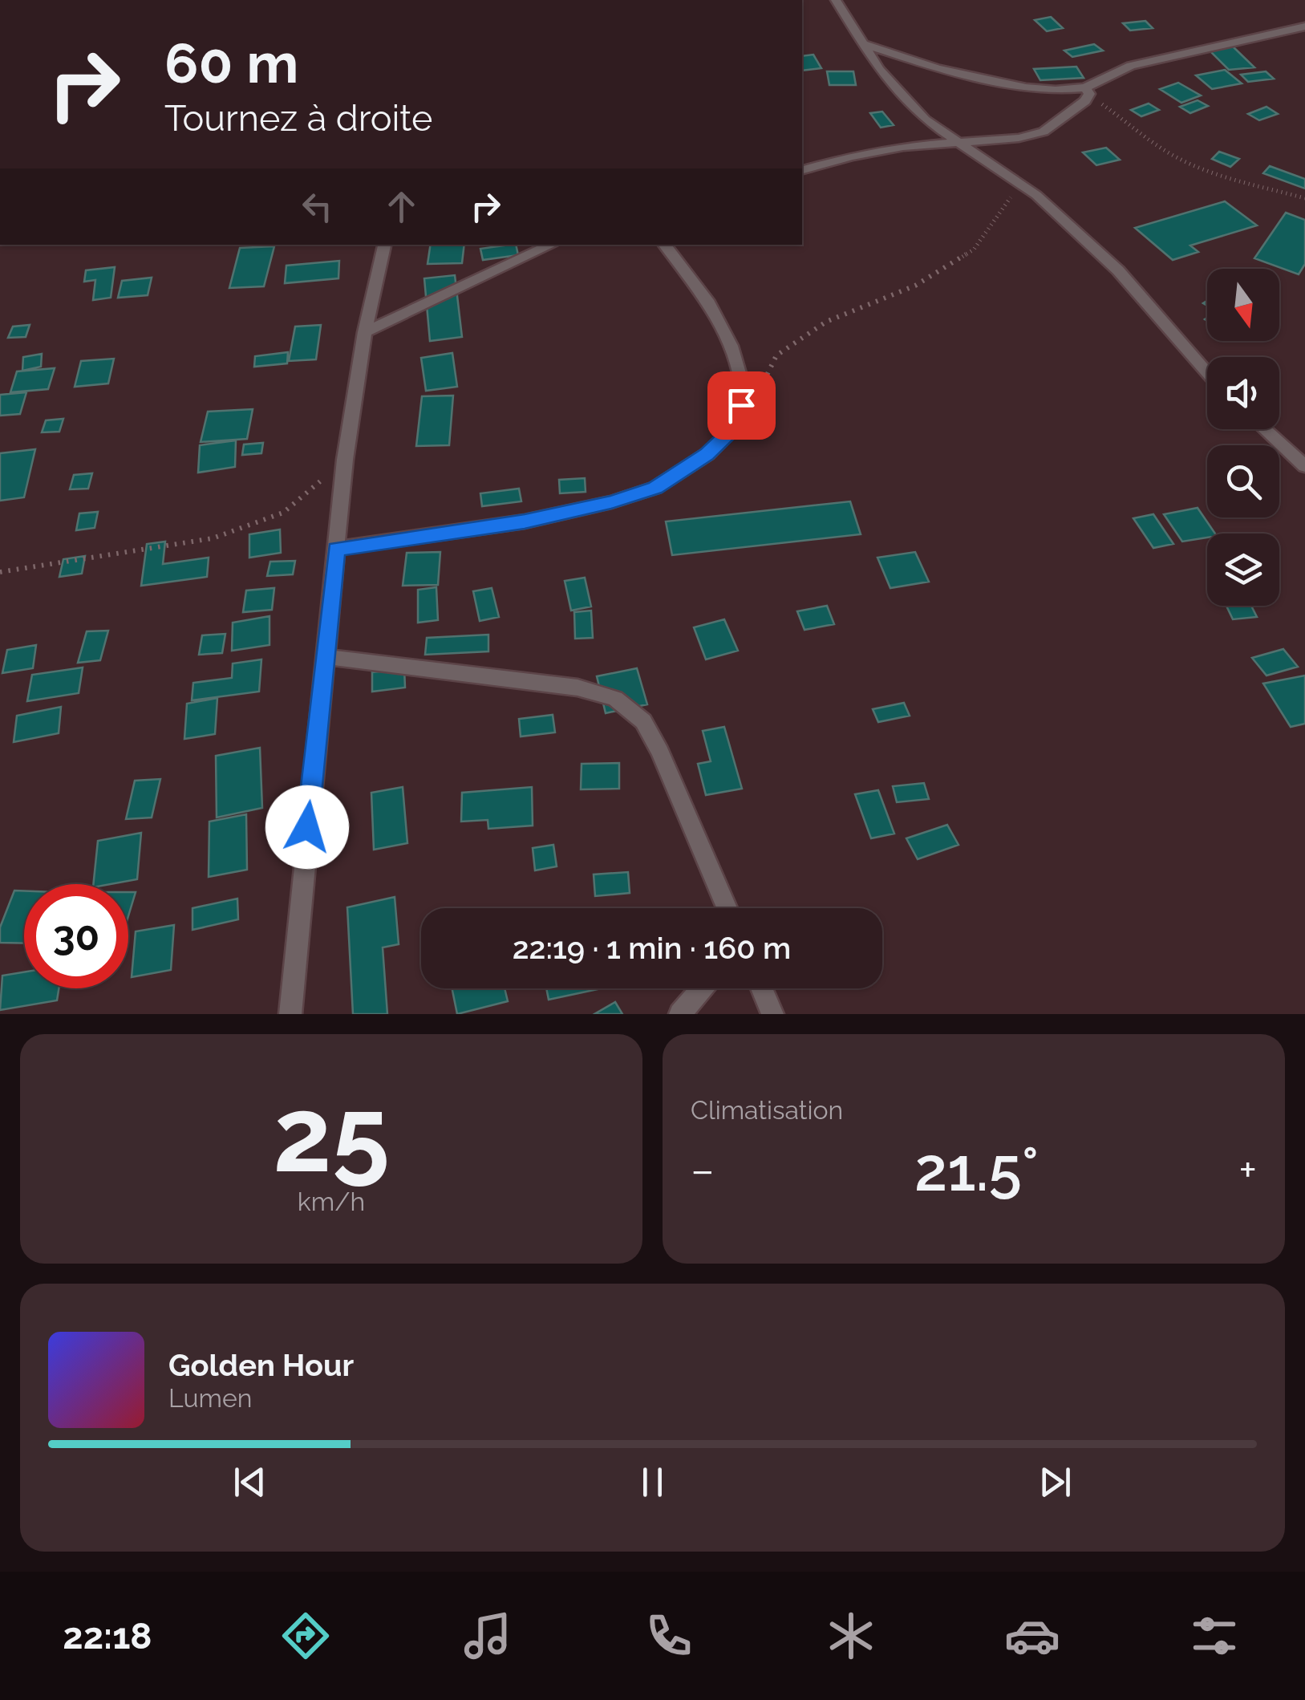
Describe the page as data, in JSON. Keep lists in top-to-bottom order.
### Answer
{
  "north": "bottom",
  "page": {
    "turn": ["60 m", "Tournez à droite"],
    "limit": "30",
    "trip": "22:19 · 1 min · 160 m",
    "tile": [
      ["25", "km/h"],
      "Climatisation"
    ],
    "heat": ["−", "21.5°", "+"],
    "song": ["Golden Hour", "Lumen"],
    "tabs": "22:18"
  }
}
